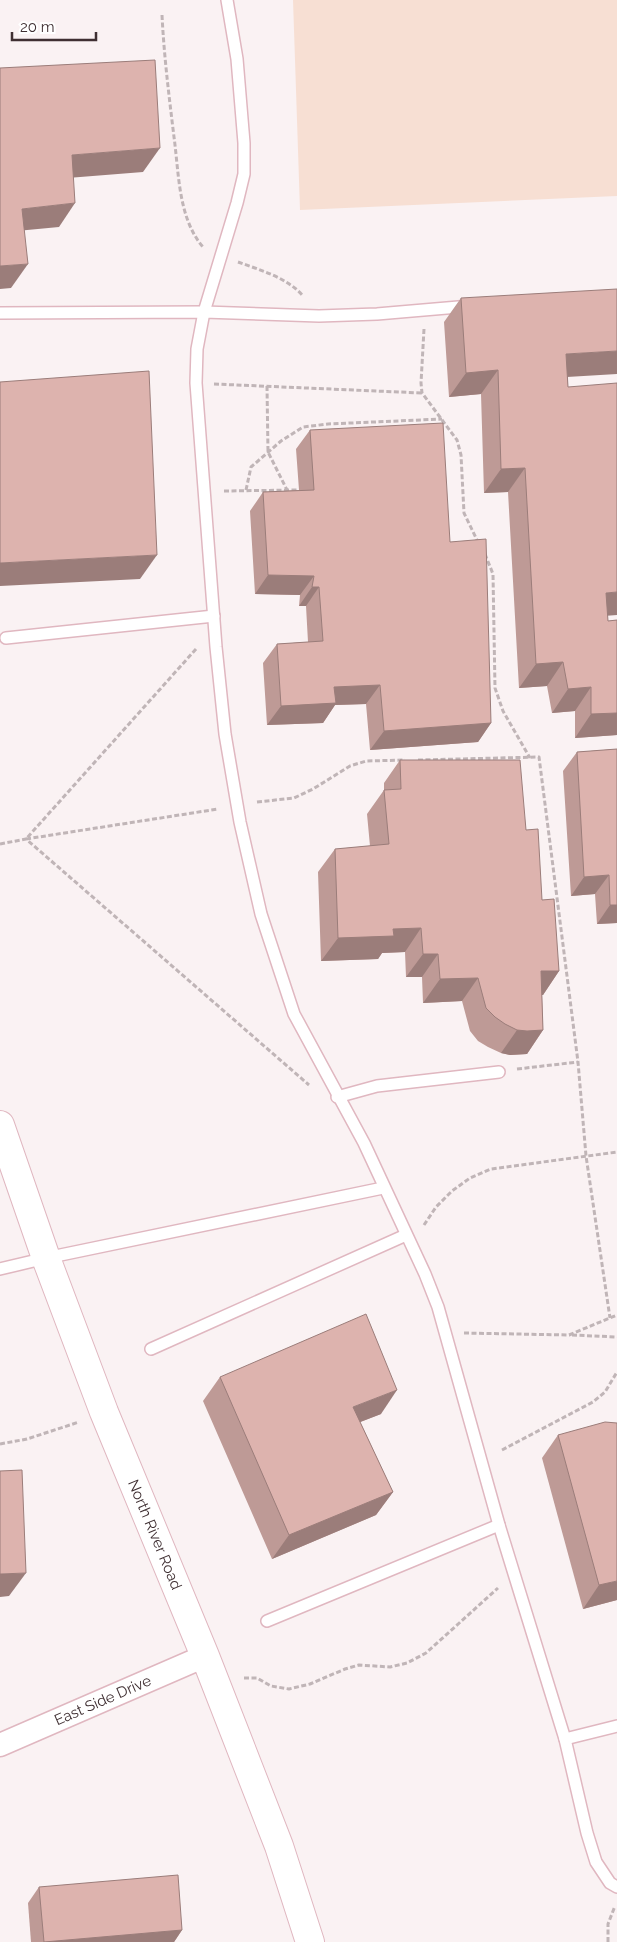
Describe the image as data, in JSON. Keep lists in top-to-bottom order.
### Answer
{
  "streets": {
    "street": ["North River Road", "East Side Drive"]
  },
  "crossings": [
    ["North River Road", "East Side Drive"]
  ],
  "scale_bar": "20 m"
}
